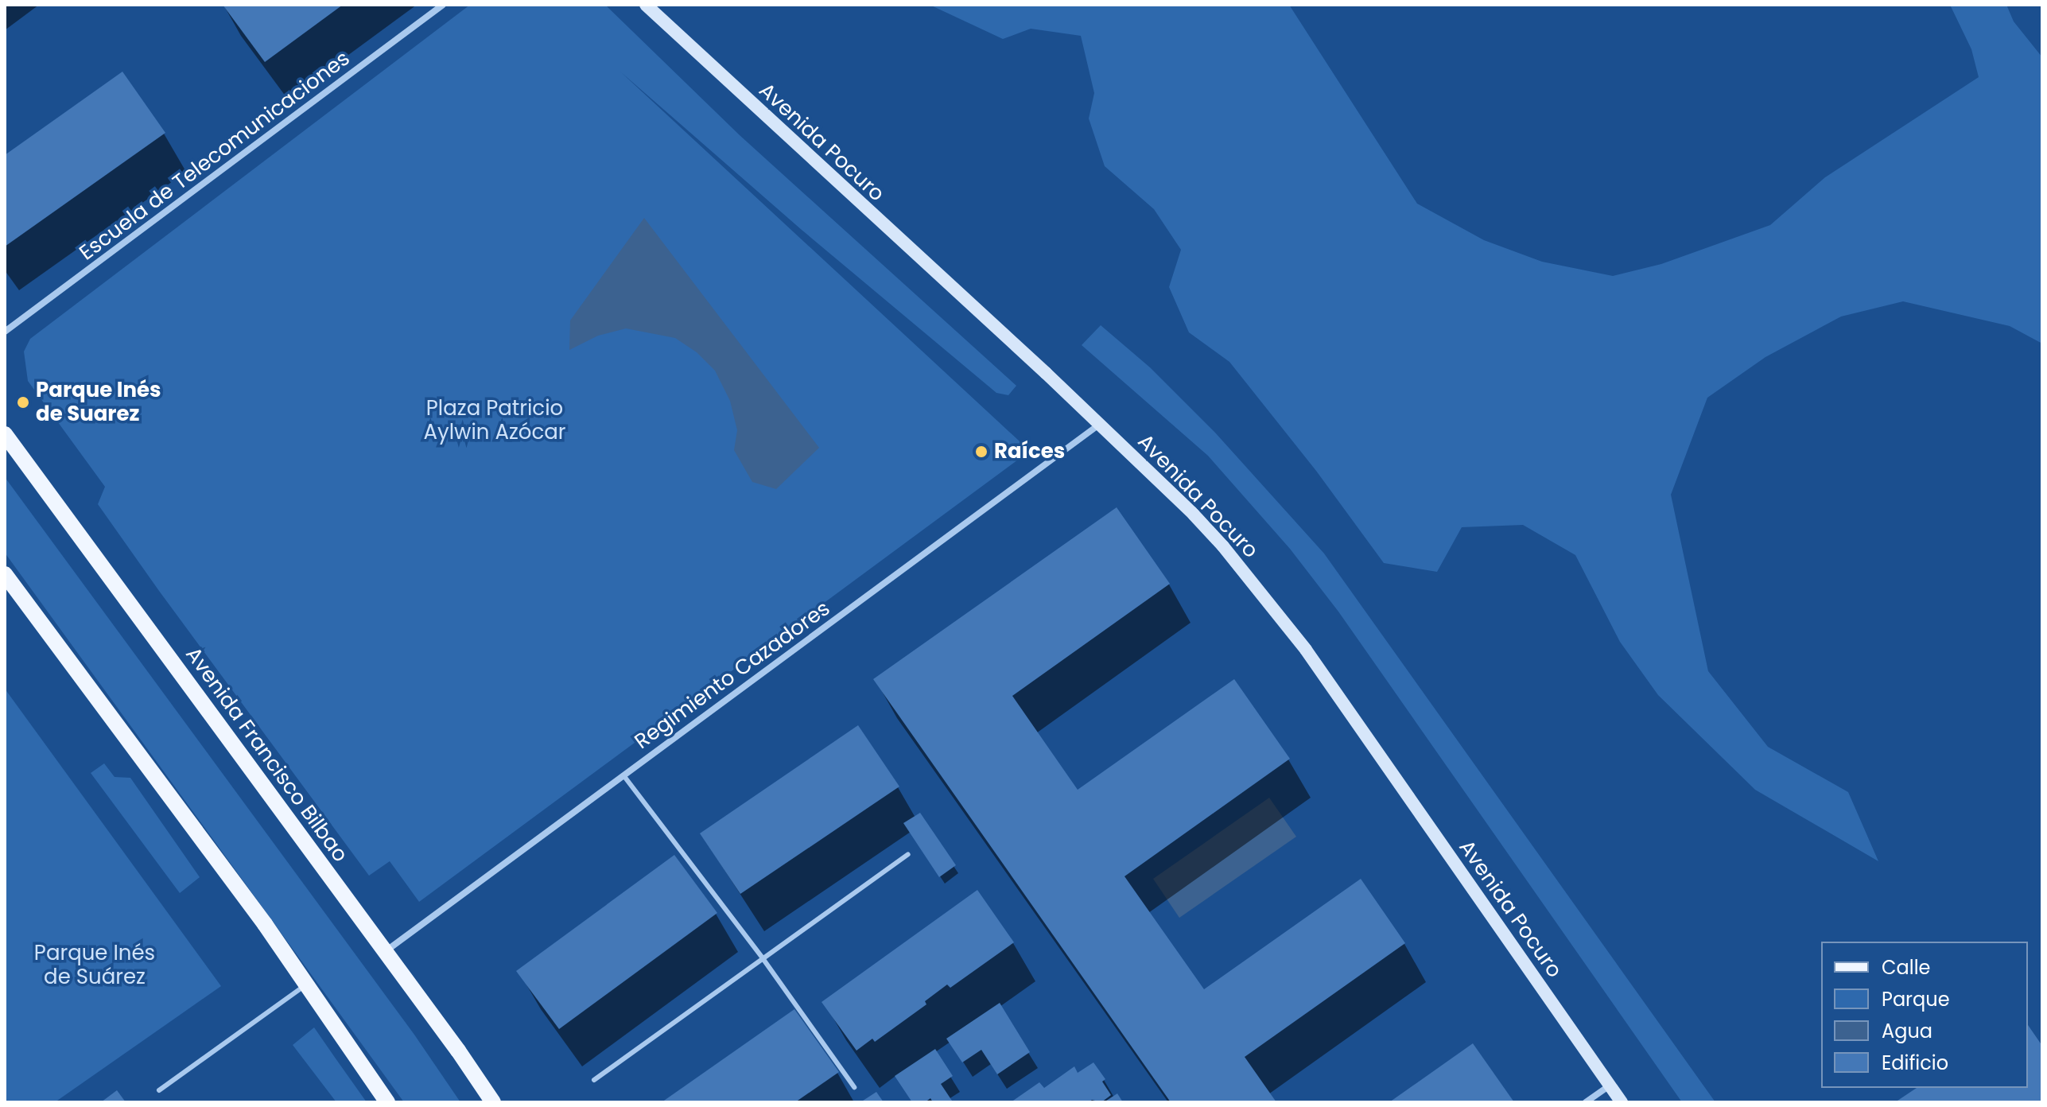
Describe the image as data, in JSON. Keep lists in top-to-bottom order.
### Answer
{
  "streets": {
    "main road": ["Avenida Pocuro", "Avenida Francisco Bilbao"],
    "street": ["Escuela de Telecomunicaciones", "Regimiento Cazadores"]
  },
  "crossings": [
    ["Avenida Pocuro", "Regimiento Cazadores"],
    ["Regimiento Cazadores", "Avenida Francisco Bilbao"]
  ],
  "parks": ["Plaza Patricio Aylwin Azócar", "Parque Inés de Suárez"],
  "places": ["Parque Inés de Suarez", "Raíces"],
  "legend": [
    "Calle",
    "Parque",
    "Agua",
    "Edificio"
  ]
}
